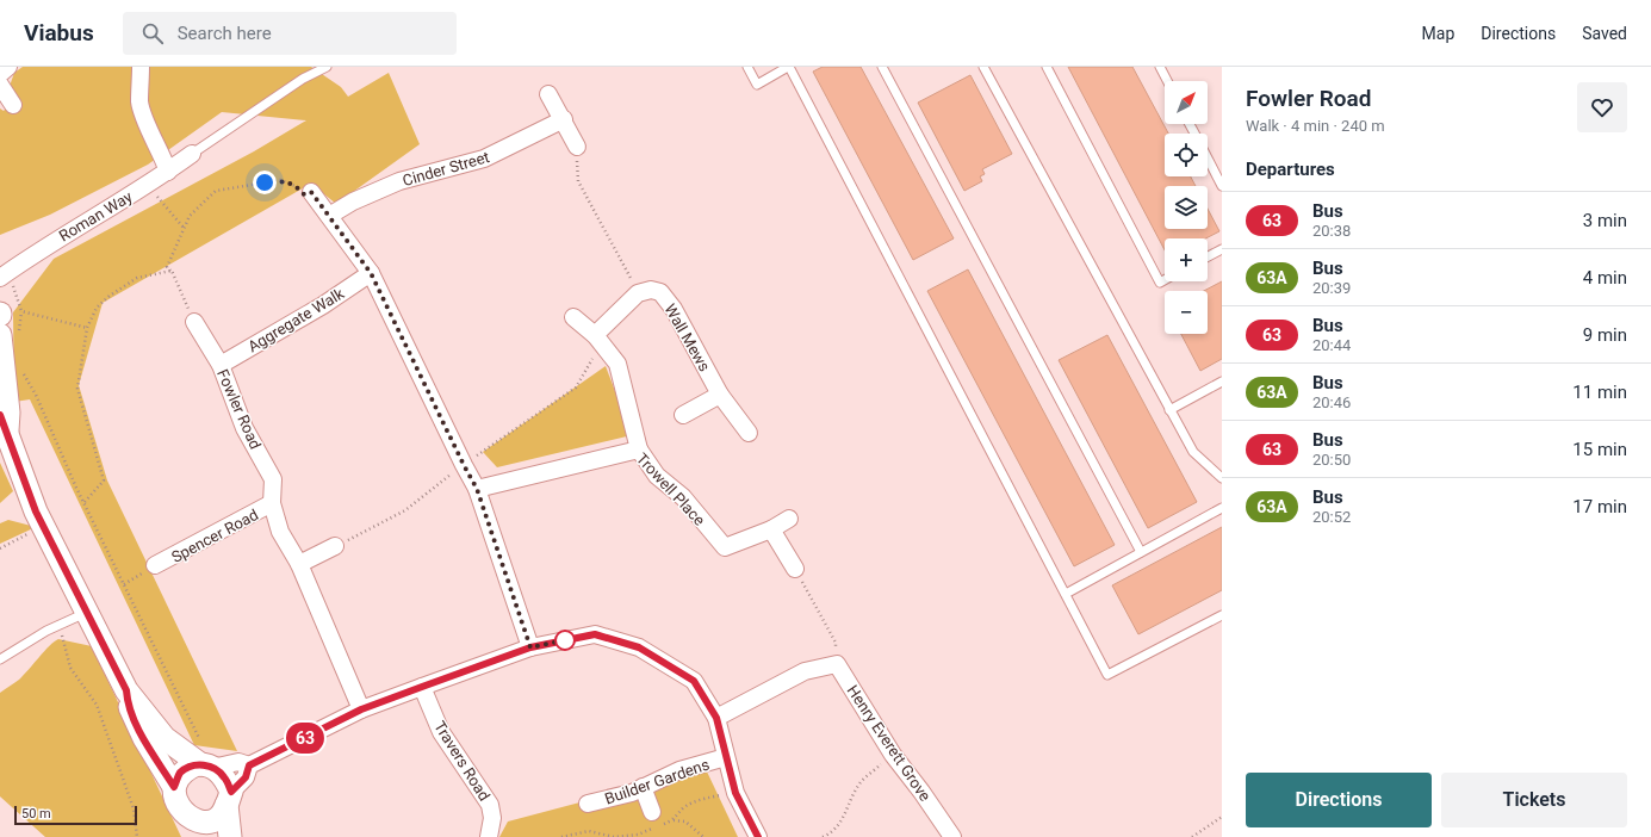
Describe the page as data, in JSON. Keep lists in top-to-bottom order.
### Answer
{
  "streets": {
    "street": [
      "Cinder Street",
      "Roman Way",
      "Aggregate Walk",
      "Wall Mews",
      "Fowler Road",
      "Trowell Place",
      "Spencer Road",
      "Henry Everett Grove",
      "Travers Road",
      "Builder Gardens"
    ]
  },
  "crossings": [
    ["Aggregate Walk", "Fowler Road"],
    ["Fowler Road", "Spencer Road"]
  ],
  "lines": ["bus line 63"],
  "scale_bar": "50 m",
  "north": "top right",
  "page": {
    "header": "Viabus",
    "search": "Search here",
    "nav": ["Map", "Directions", "Saved"],
    "on_map": "63",
    "heading": [
      ["Fowler Road", "Walk · 4 min · 240 m"],
      "Departures"
    ],
    "map_buttons": ["+", "−"],
    "list": [
      {
        "mark": "63",
        "name": "Bus",
        "note": "20:38",
        "value": "3 min"
      },
      {
        "mark": "63A",
        "name": "Bus",
        "note": "20:39",
        "value": "4 min"
      },
      {
        "mark": "63",
        "name": "Bus",
        "note": "20:44",
        "value": "9 min"
      },
      {
        "mark": "63A",
        "name": "Bus",
        "note": "20:46",
        "value": "11 min"
      },
      {
        "mark": "63",
        "name": "Bus",
        "note": "20:50",
        "value": "15 min"
      },
      {
        "mark": "63A",
        "name": "Bus",
        "note": "20:52",
        "value": "17 min"
      }
    ],
    "buttons": ["Directions", "Tickets"],
    "scale": "50 m"
  }
}
